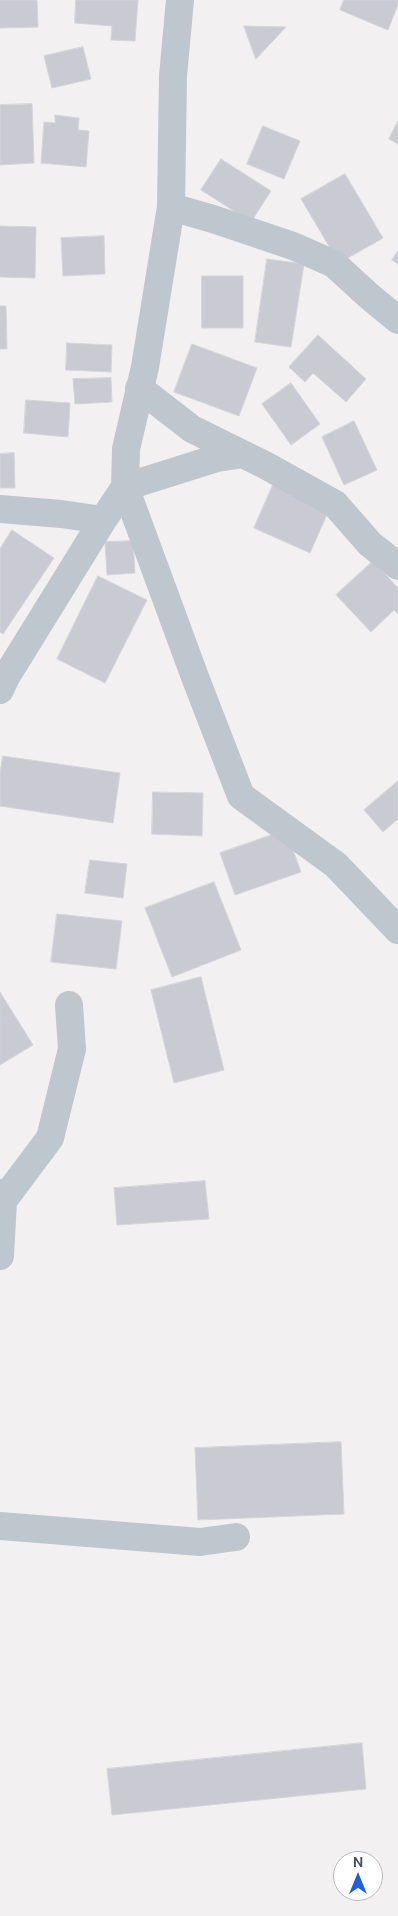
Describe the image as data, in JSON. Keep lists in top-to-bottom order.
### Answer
{
  "north": "top"
}
